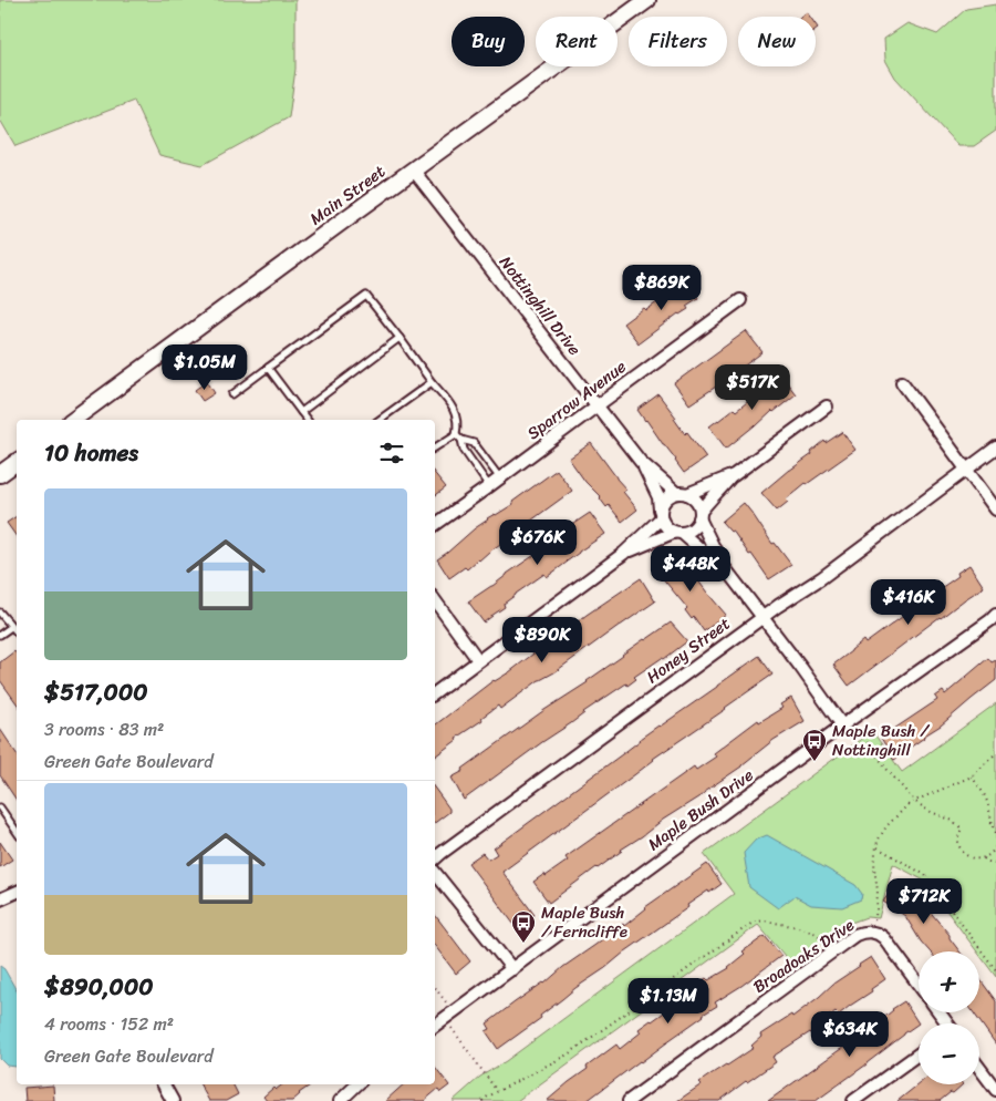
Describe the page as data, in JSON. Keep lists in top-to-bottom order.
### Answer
{
  "streets": {
    "main road": ["Main Street"],
    "street": [
      "Nottinghill Drive",
      "Sparrow Avenue",
      "Honey Street",
      "Maple Bush Drive",
      "Broadoaks Drive"
    ]
  },
  "crossings": [
    ["Main Street", "Nottinghill Drive"],
    ["Nottinghill Drive", "Sparrow Avenue"]
  ],
  "places": {
    "bus stop": ["Maple Bush / Nottinghill", "Maple Bush / Ferncliffe"]
  },
  "page": {
    "chip": [
      "Buy",
      "Rent",
      "Filters",
      "New"
    ],
    "price": [
      "$869K",
      "$1.05M",
      "$517K",
      "$676K",
      "$448K",
      "$416K",
      "$890K",
      "$712K",
      "$1.13M",
      "$634K"
    ],
    "heading": "10 homes",
    "list": [
      {
        "name": "$517,000",
        "note": "3 rooms · 83 m² · Green Gate Boulevard"
      },
      {
        "name": "$890,000",
        "note": "4 rooms · 152 m² · Green Gate Boulevard"
      }
    ],
    "map_buttons": ["+", "−"]
  }
}
